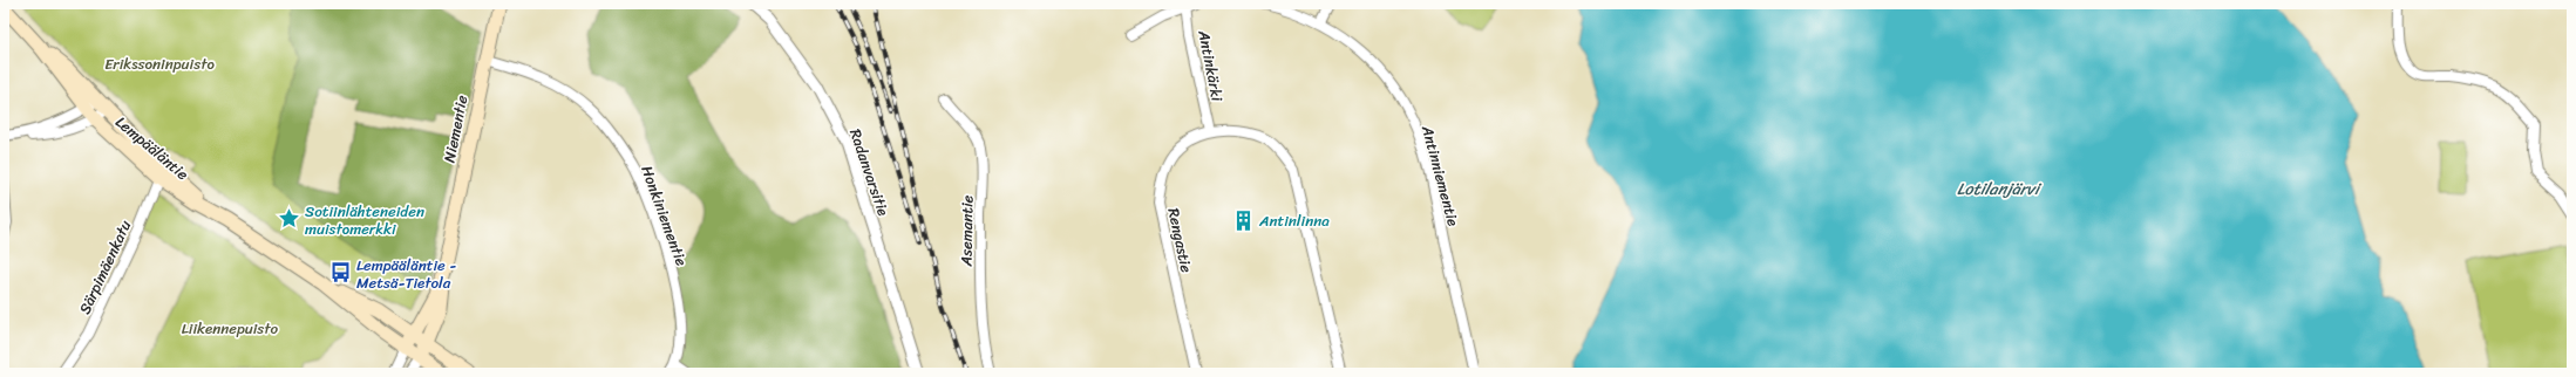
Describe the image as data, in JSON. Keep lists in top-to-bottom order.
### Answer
{
  "streets": {
    "main road": ["Niementie", "Lempääläntie"],
    "street": [
      "Antinkärki",
      "Radanvarsitie",
      "Antinniementie",
      "Honkiniementie",
      "Asemantie",
      "Rengastie",
      "Särpimäenkatu"
    ]
  },
  "crossings": [
    ["Antinkärki", "Rengastie"],
    ["Niementie", "Lempääläntie"],
    ["Niementie", "Honkiniementie"],
    ["Lempääläntie", "Särpimäenkatu"]
  ],
  "water": ["Lotilanjärvi"],
  "parks": ["Erikssoninpuisto", "Liikennepuisto"],
  "places": {
    "place": ["Sotiinlähteneiden muistomerkki"],
    "building": ["Antinlinna"],
    "bus stop": ["Lempääläntie - Metsä-Tietola"]
  }
}
